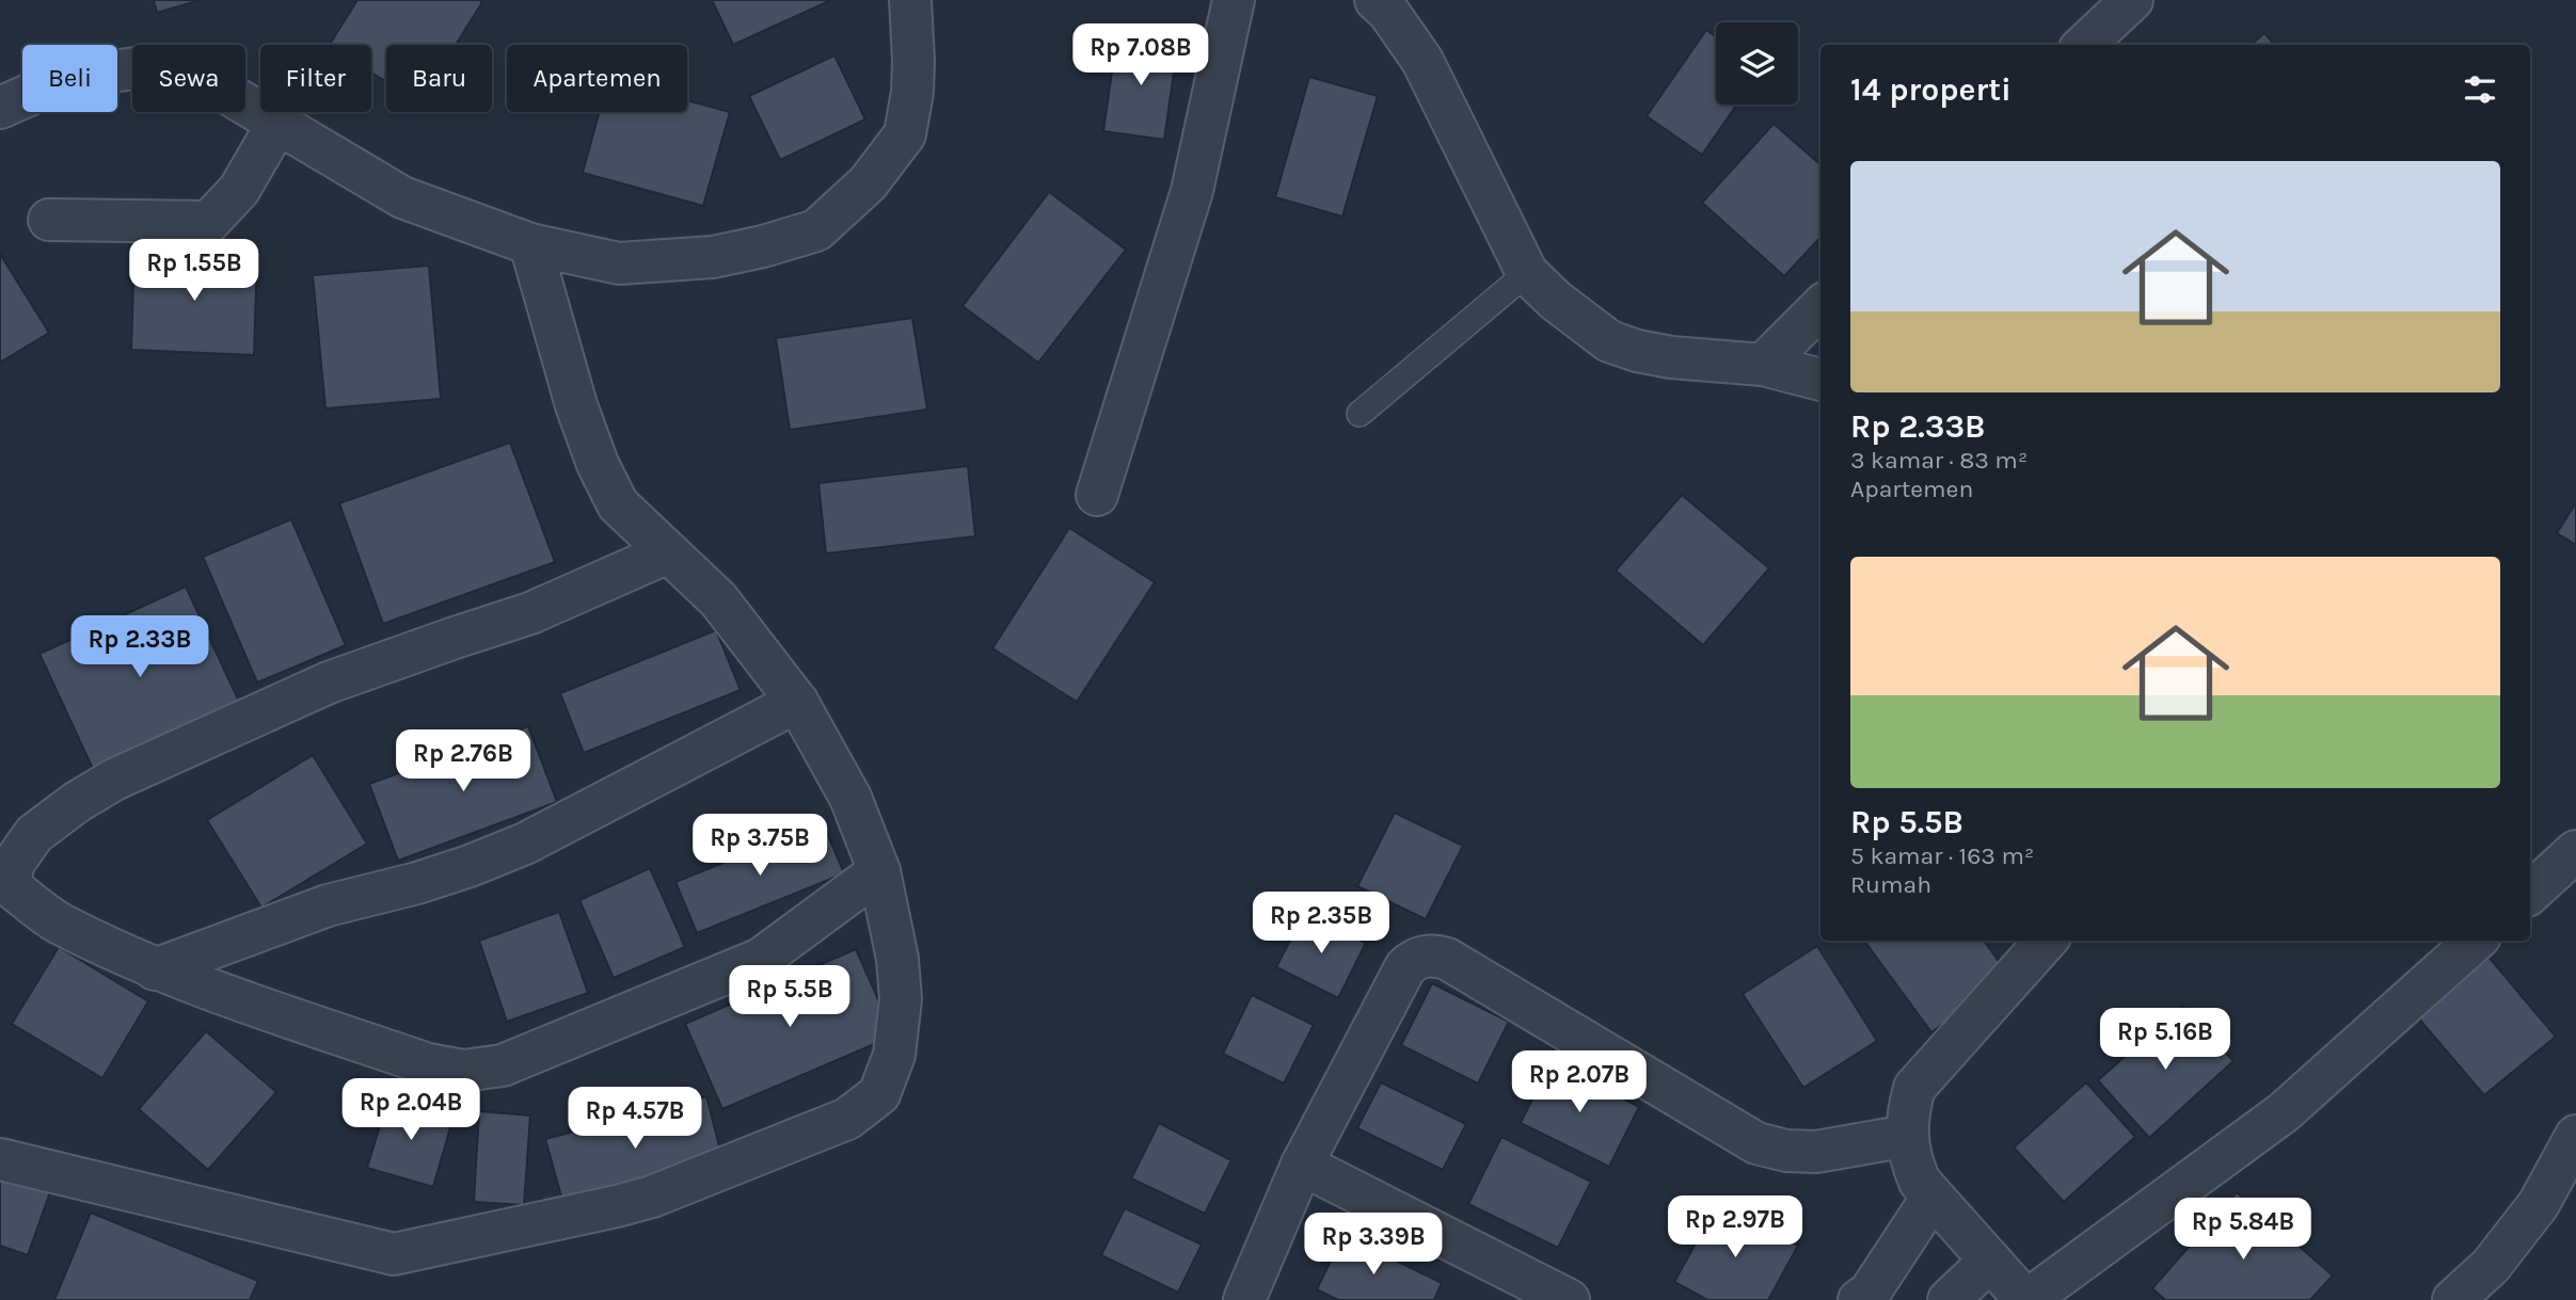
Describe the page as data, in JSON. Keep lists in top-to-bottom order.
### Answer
{
  "page": {
    "price": [
      "Rp 7.08B",
      "Rp 1.55B",
      "Rp 2.33B",
      "Rp 2.76B",
      "Rp 3.75B",
      "Rp 2.35B",
      "Rp 5.5B",
      "Rp 5.16B",
      "Rp 2.07B",
      "Rp 2.04B",
      "Rp 4.57B",
      "Rp 2.97B",
      "Rp 5.84B",
      "Rp 3.39B"
    ],
    "chip": [
      "Beli",
      "Sewa",
      "Filter",
      "Baru",
      "Apartemen"
    ],
    "heading": "14 properti",
    "list": [
      {
        "name": "Rp 2.33B",
        "note": "3 kamar · 83 m² · Apartemen"
      },
      {
        "name": "Rp 5.5B",
        "note": "5 kamar · 163 m² · Rumah"
      }
    ]
  }
}
